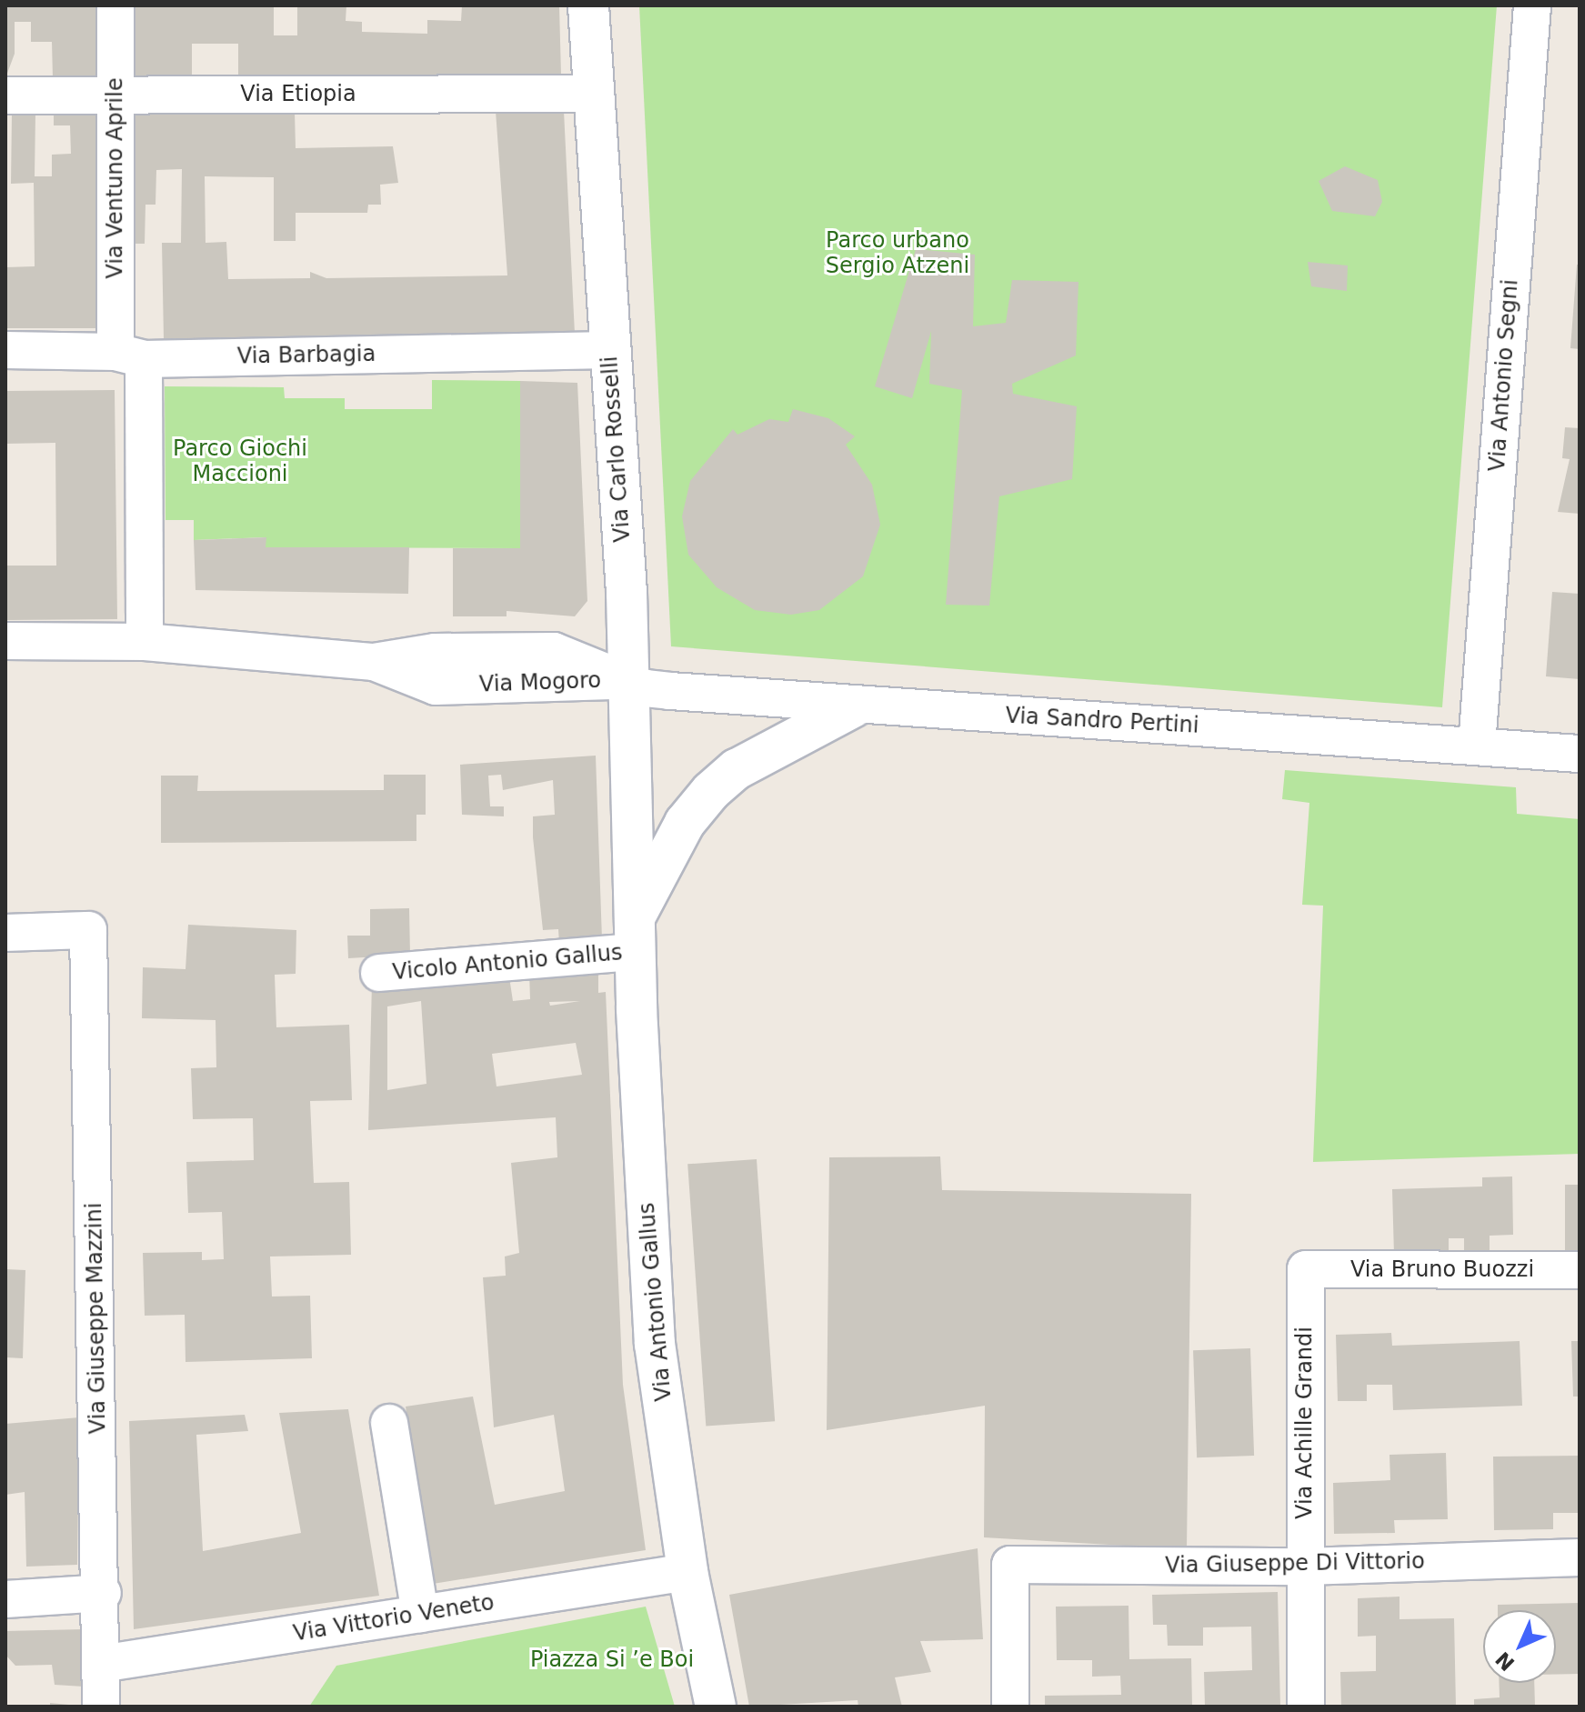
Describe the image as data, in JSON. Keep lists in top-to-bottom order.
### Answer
{
  "streets": {
    "street": [
      "Via Etiopia",
      "Via Ventuno Aprile",
      "Via Barbagia",
      "Via Antonio Segni",
      "Via Carlo Rosselli",
      "Via Mogoro",
      "Via Sandro Pertini",
      "Vicolo Antonio Gallus",
      "Via Bruno Buozzi",
      "Via Antonio Gallus",
      "Via Giuseppe Mazzini",
      "Via Achille Grandi",
      "Via Giuseppe Di Vittorio",
      "Via Vittorio Veneto"
    ]
  },
  "crossings": [
    ["Via Etiopia", "Via Ventuno Aprile"],
    ["Via Etiopia", "Via Carlo Rosselli"],
    ["Via Ventuno Aprile", "Via Barbagia"],
    ["Via Ventuno Aprile", "Via Mogoro"],
    ["Via Barbagia", "Via Carlo Rosselli"],
    ["Via Antonio Segni", "Via Sandro Pertini"],
    ["Via Carlo Rosselli", "Via Mogoro"],
    ["Via Carlo Rosselli", "Via Sandro Pertini"],
    ["Via Carlo Rosselli", "Vicolo Antonio Gallus"],
    ["Via Carlo Rosselli", "Via Antonio Gallus"],
    ["Via Mogoro", "Via Sandro Pertini"],
    ["Vicolo Antonio Gallus", "Via Antonio Gallus"],
    ["Via Bruno Buozzi", "Via Achille Grandi"],
    ["Via Antonio Gallus", "Via Vittorio Veneto"],
    ["Via Giuseppe Mazzini", "Via Vittorio Veneto"],
    ["Via Achille Grandi", "Via Giuseppe Di Vittorio"]
  ],
  "parks": ["Parco urbano Sergio Atzeni", "Parco Giochi Maccioni", "Piazza Si ’e Boi"],
  "north": "bottom left"
}
